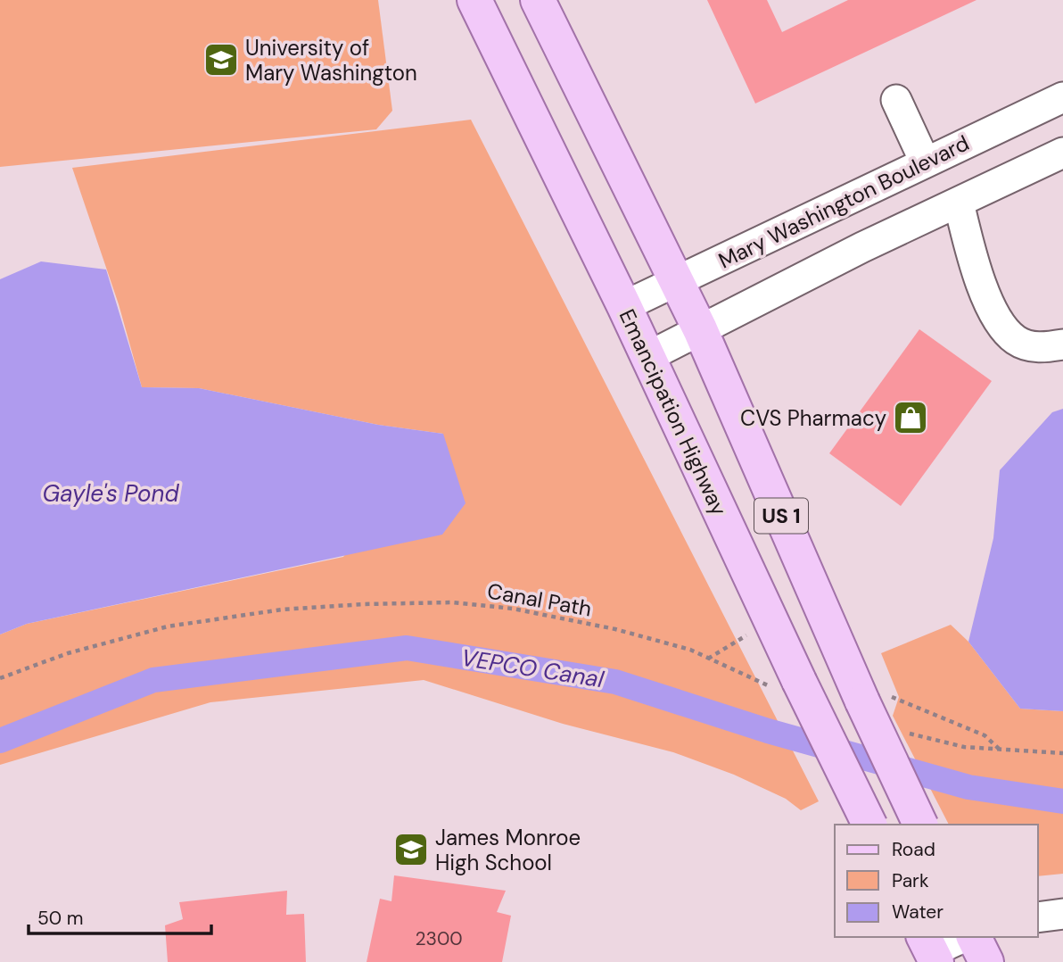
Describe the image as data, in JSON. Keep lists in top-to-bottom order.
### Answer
{
  "streets": {
    "main road": ["Emancipation Highway", "US 1"],
    "street": ["Mary Washington Boulevard"],
    "path": ["Canal Path"]
  },
  "crossings": [
    ["Mary Washington Boulevard", "Emancipation Highway"],
    ["Mary Washington Boulevard", "US 1"],
    ["Emancipation Highway", "Canal Path"]
  ],
  "water": ["Gayle's Pond", "VEPCO Canal"],
  "places": {
    "school or university": ["University of Mary Washington", "James Monroe High School"],
    "shop": ["CVS Pharmacy"]
  },
  "house_numbers": ["2300"],
  "legend": ["Road", "Park", "Water"],
  "scale_bar": "50 m"
}
